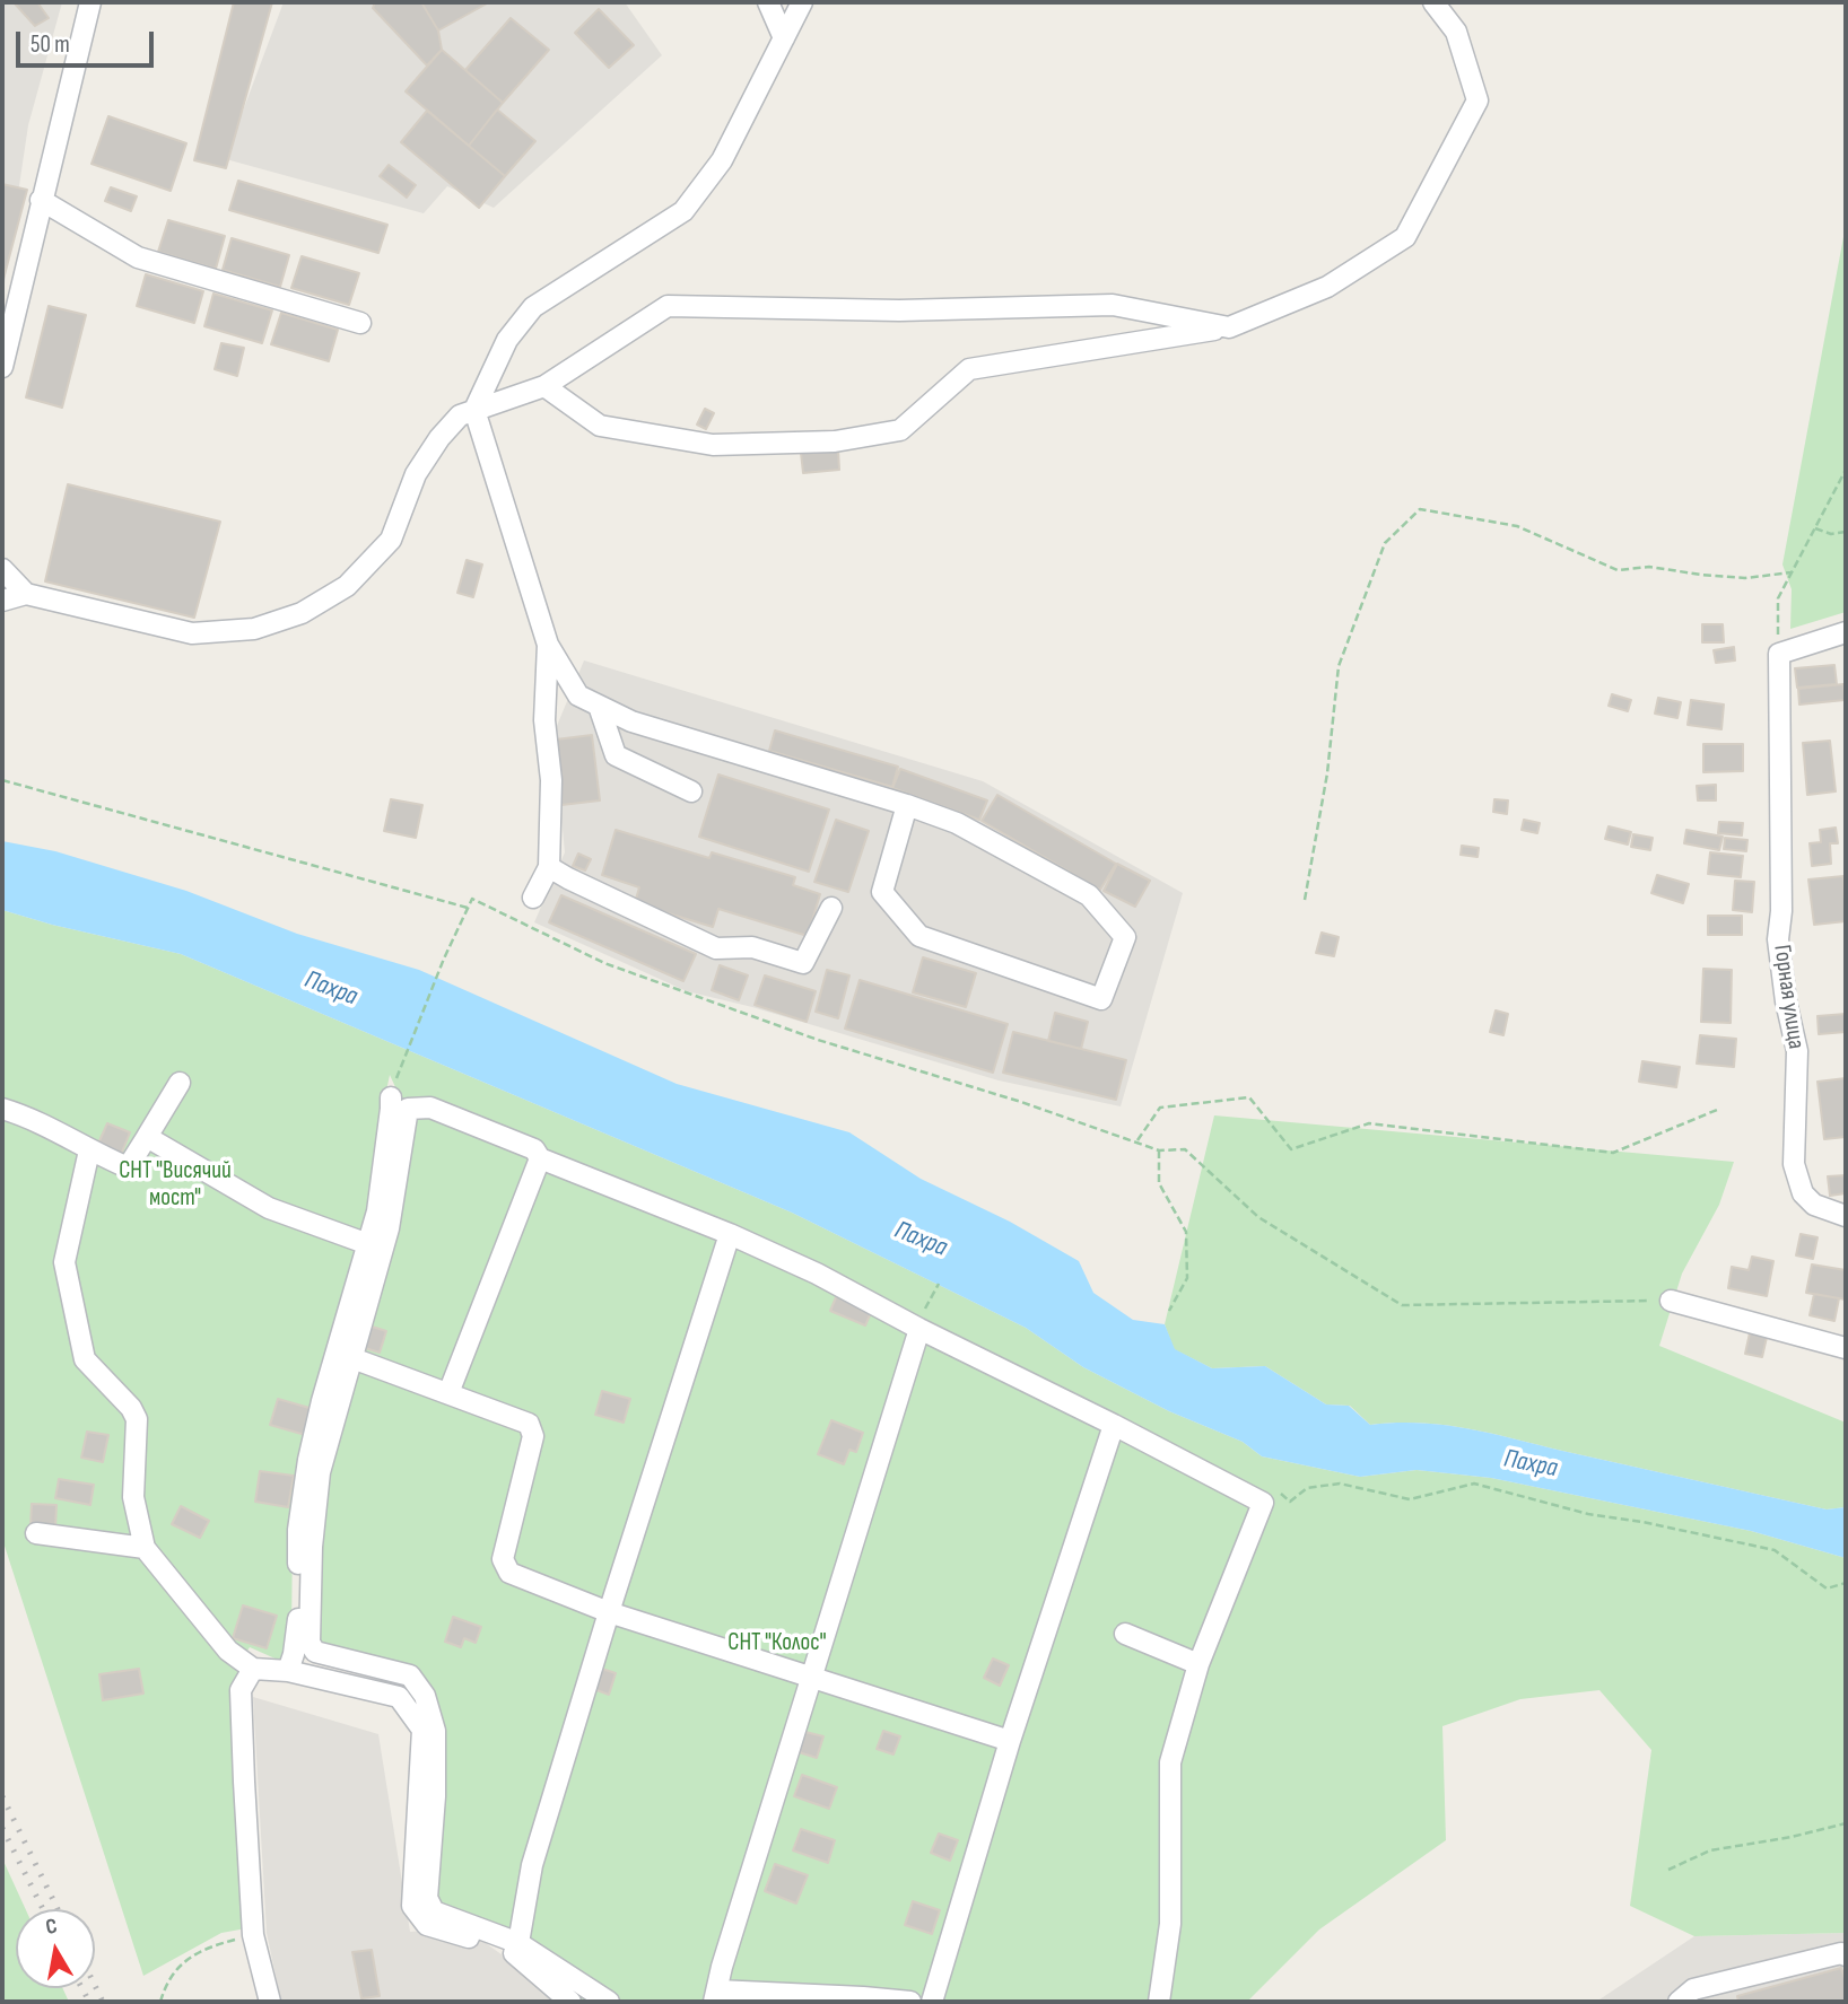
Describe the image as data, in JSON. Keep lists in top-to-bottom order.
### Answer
{
  "streets": {
    "street": ["Горная улица"]
  },
  "water": ["Пахра"],
  "parks": ["СНТ \"Висячий мост\"", "СНТ \"Колос\""],
  "scale_bar": "50 m",
  "north": "top"
}
